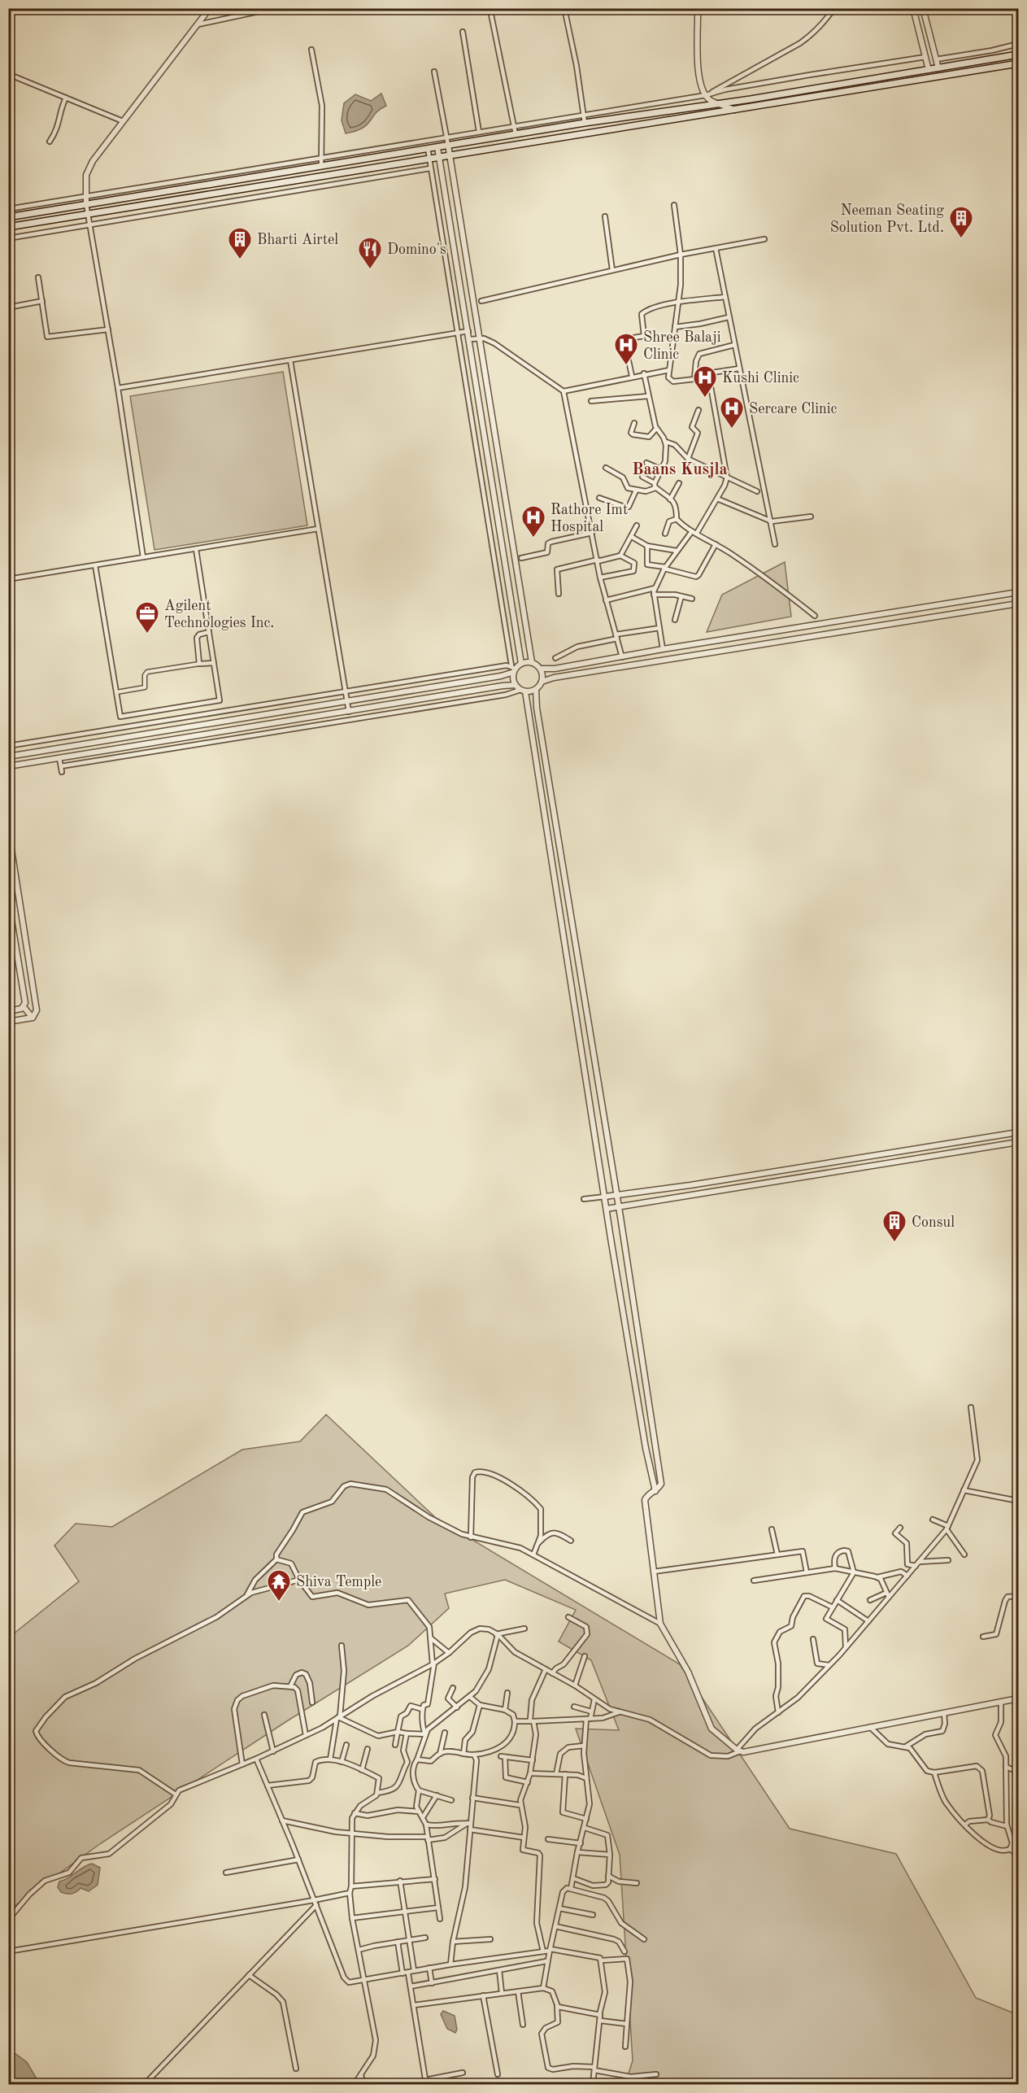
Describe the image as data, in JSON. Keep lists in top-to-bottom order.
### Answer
{
  "districts": ["Baans Kusjla"],
  "places": {
    "building": ["Neeman Seating Solution Pvt. Ltd.", "Bharti Airtel", "Consul"],
    "restaurant": ["Domino's"],
    "hospital": [
      "Shree Balaji Clinic",
      "Kushi Clinic",
      "Sercare Clinic",
      "Rathore Imt Hospital"
    ],
    "office": ["Agilent Technologies Inc."],
    "temple": ["Shiva Temple"]
  }
}
